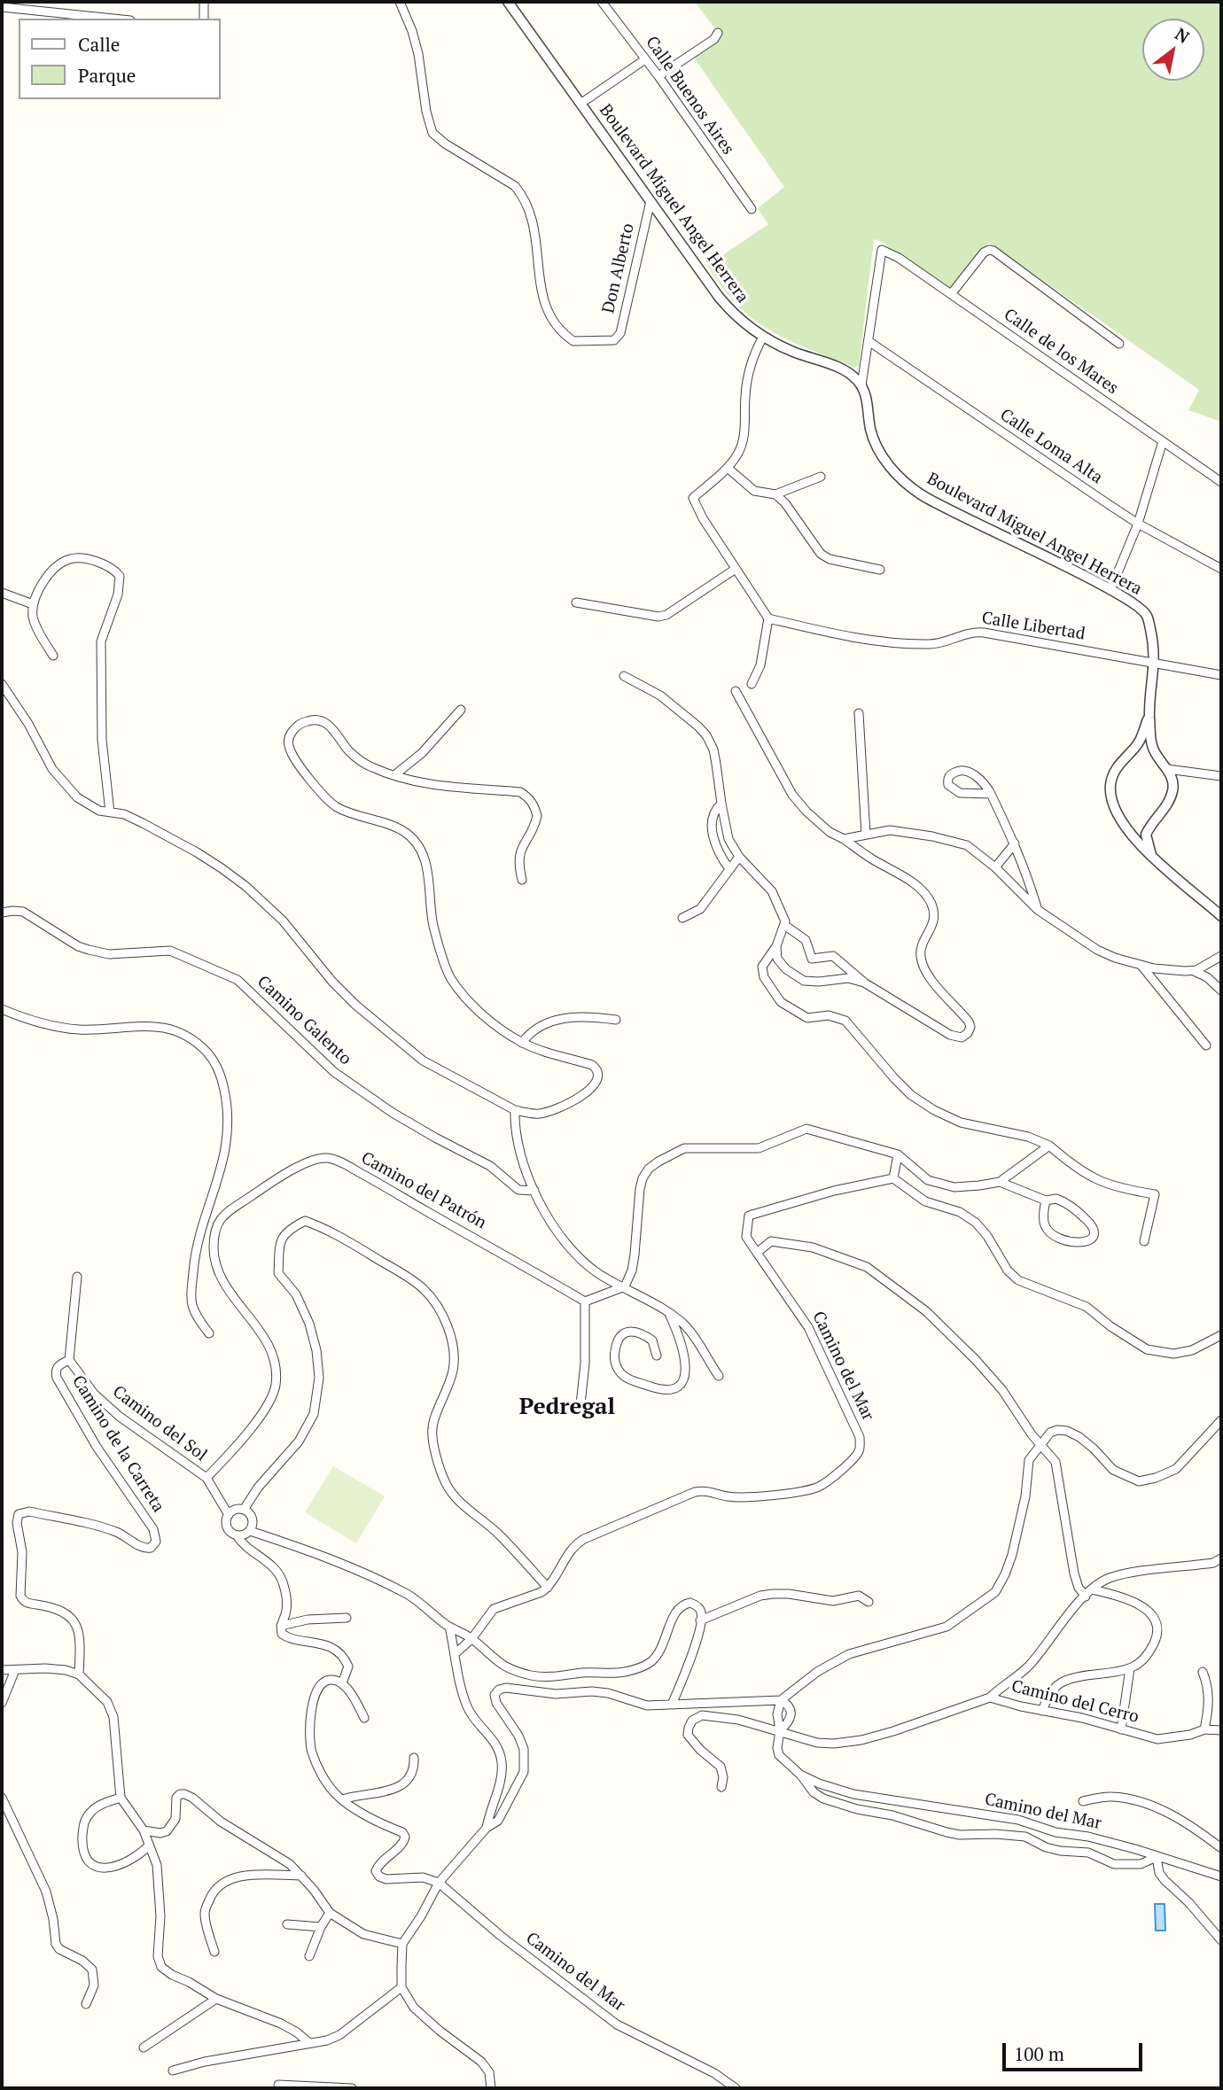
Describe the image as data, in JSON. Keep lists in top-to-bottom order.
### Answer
{
  "streets": {
    "street": [
      "Calle Buenos Aires",
      "Boulevard Miguel Angel Herrera",
      "Don Alberto",
      "Calle de los Mares",
      "Calle Loma Alta",
      "Calle Libertad",
      "Camino Galento",
      "Camino del Patrón",
      "Camino del Mar",
      "Camino del Sol",
      "Camino de la Carreta",
      "Camino del Cerro"
    ]
  },
  "crossings": [
    ["Boulevard Miguel Angel Herrera", "Don Alberto"],
    ["Boulevard Miguel Angel Herrera", "Calle Libertad"],
    ["Calle de los Mares", "Calle Loma Alta"],
    ["Camino del Mar", "Camino del Cerro"],
    ["Camino del Sol", "Camino de la Carreta"]
  ],
  "districts": ["Pedregal"],
  "legend": ["Calle", "Parque"],
  "scale_bar": "100 m",
  "north": "top right"
}
